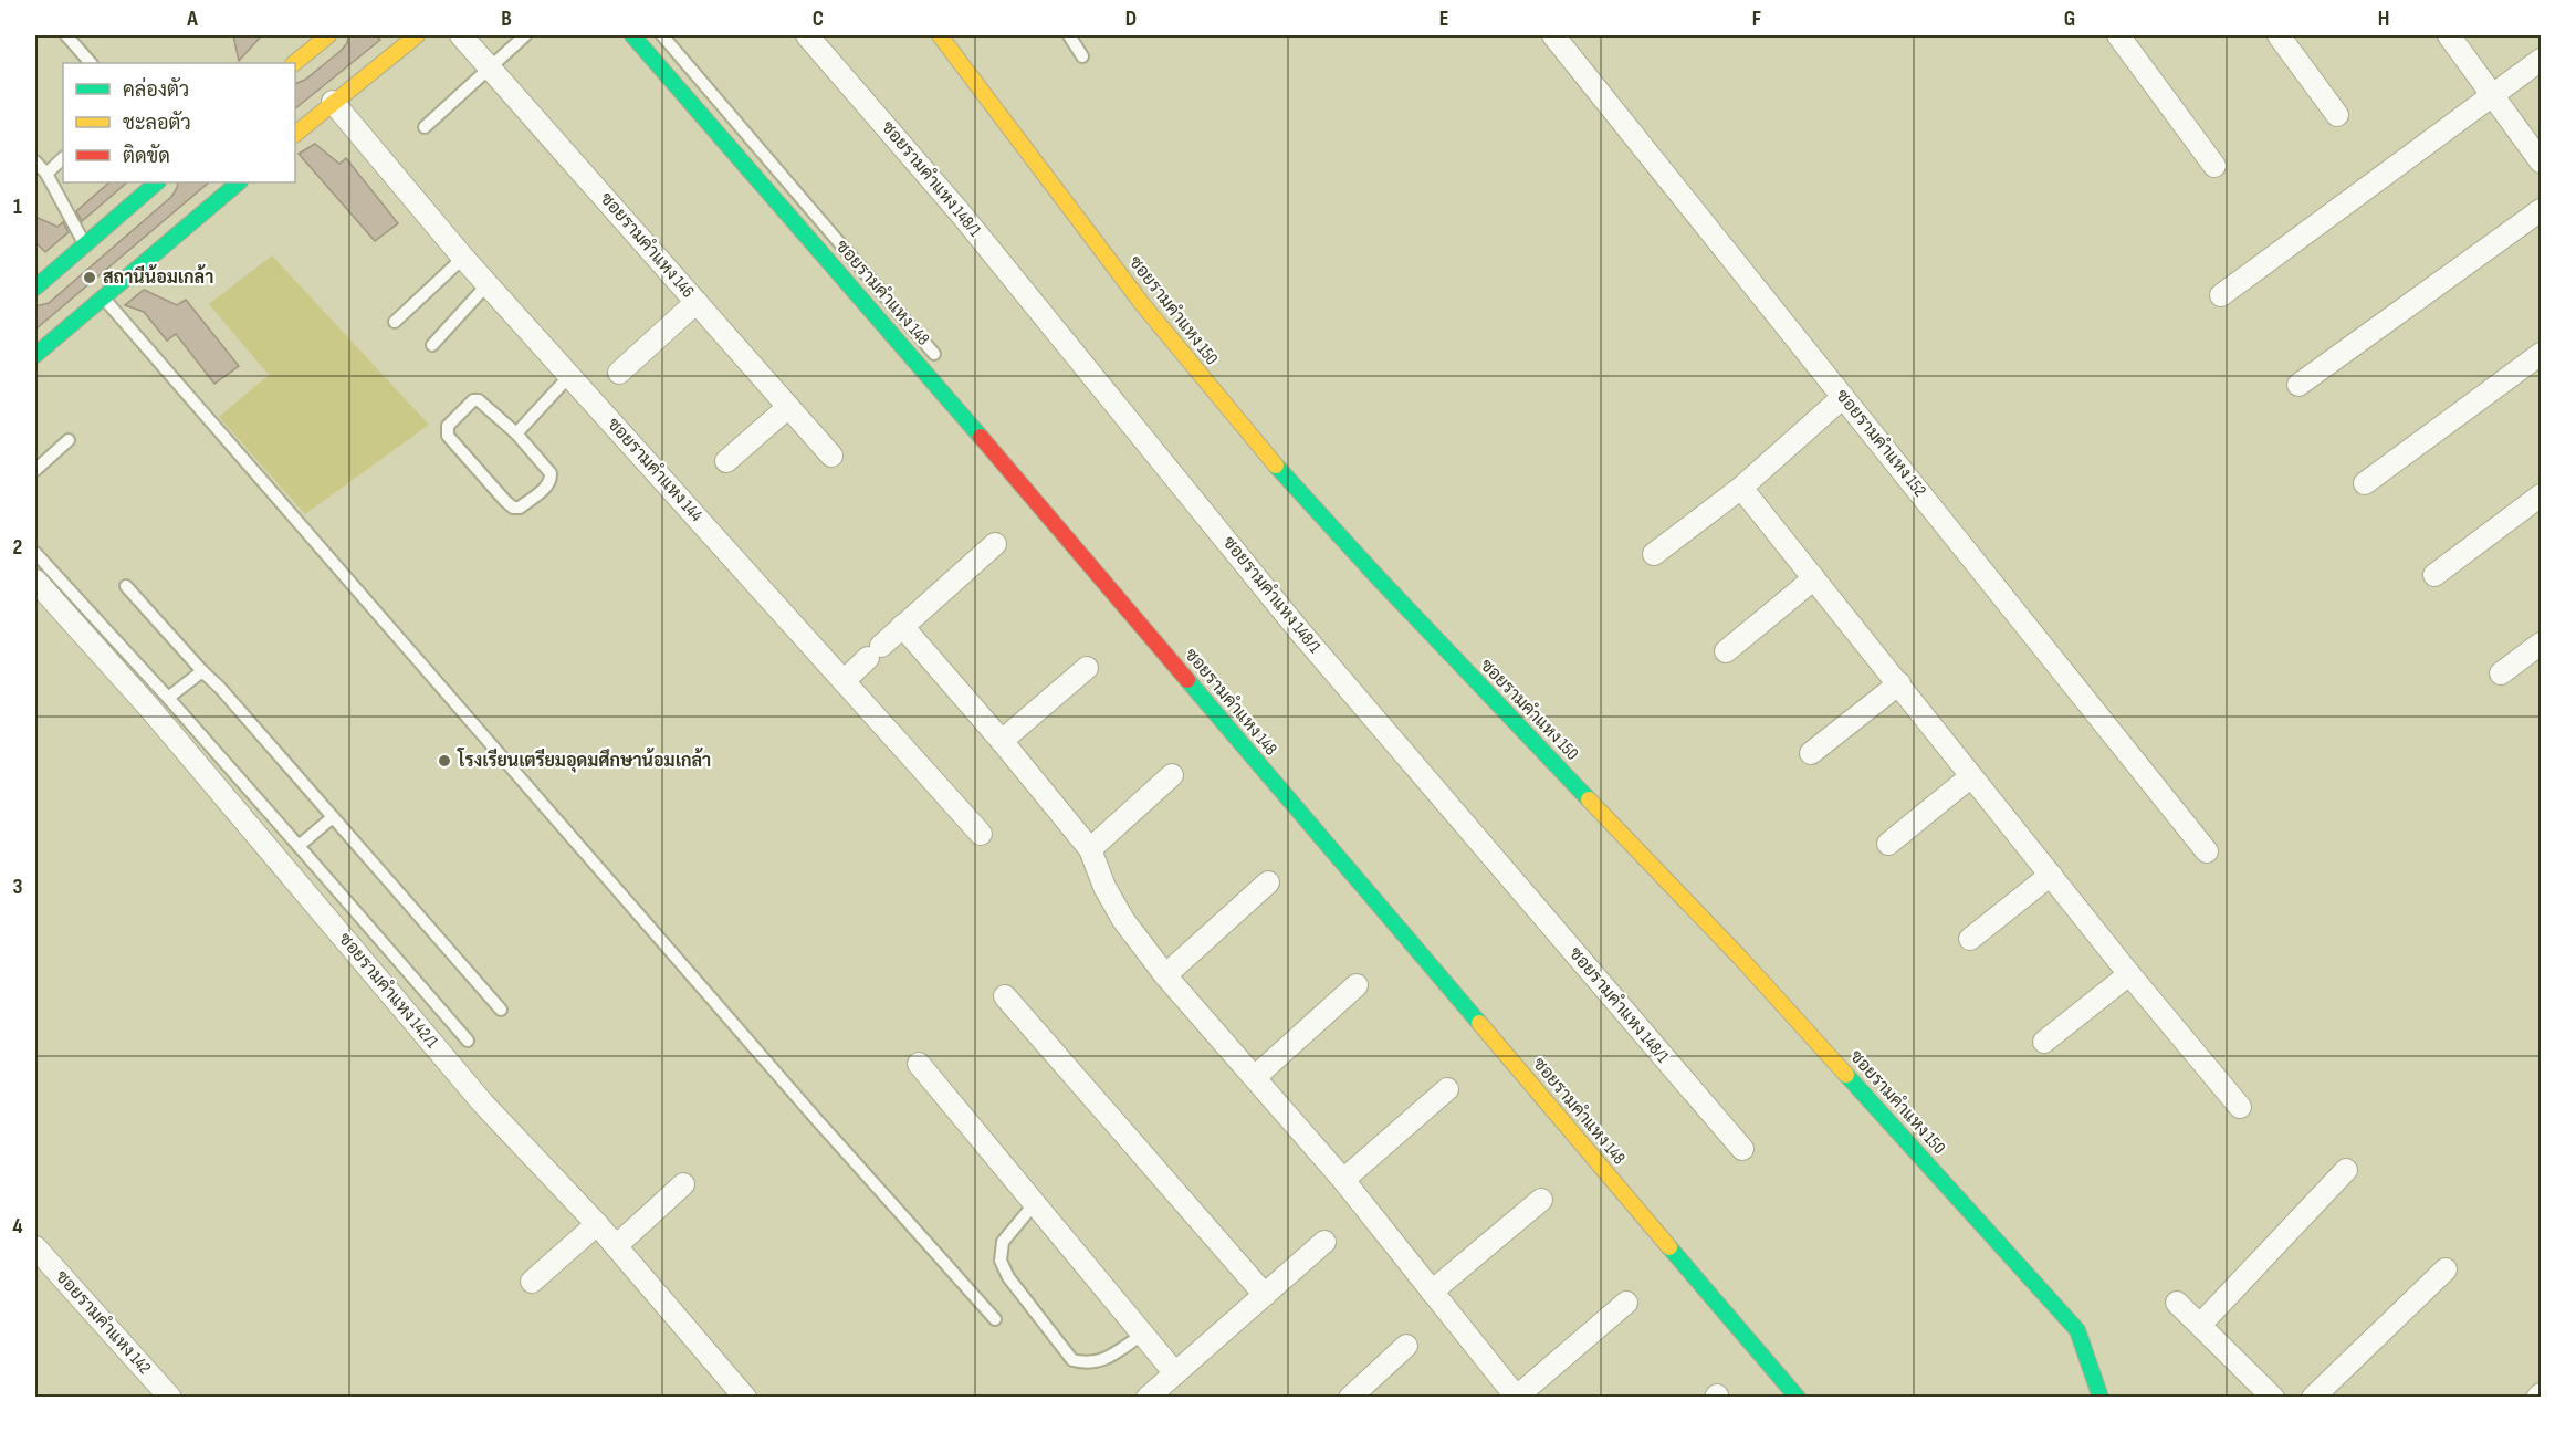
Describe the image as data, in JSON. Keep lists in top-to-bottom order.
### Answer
{
  "streets": {
    "street": [
      "ซอยรามคำแหง 148/1",
      "ซอยรามคำแหง 146",
      "ซอยรามคำแหง 148",
      "ซอยรามคำแหง 150",
      "ซอยรามคำแหง 152",
      "ซอยรามคำแหง 144",
      "ซอยรามคำแหง 142/1",
      "ซอยรามคำแหง 142"
    ]
  },
  "places": ["สถานีน้อมเกล้า", "โรงเรียนเตรียมอุดมศึกษาน้อมเกล้า"],
  "legend": ["คล่องตัว", "ชะลอตัว", "ติดขัด"],
  "grid": {
    "columns": [
      "A",
      "B",
      "C",
      "D",
      "E",
      "F",
      "G",
      "H"
    ],
    "rows": [
      "1",
      "2",
      "3",
      "4"
    ]
  }
}
